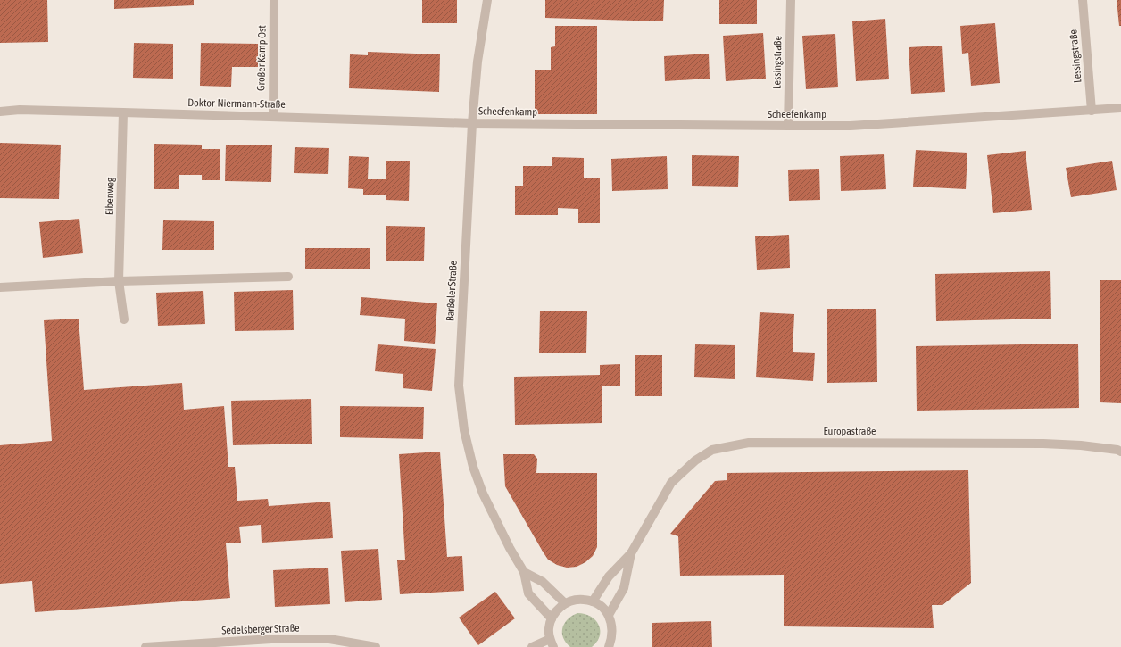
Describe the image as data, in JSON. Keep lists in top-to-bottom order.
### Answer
{
  "streets": {
    "street": [
      "Lessingstraße",
      "Großer Kamp Ost",
      "Doktor-Niermann-Straße",
      "Scheefenkamp",
      "Eibenweg",
      "Barßeler Straße",
      "Europastraße",
      "Sedelsberger Straße"
    ]
  },
  "crossings": [
    ["Lessingstraße", "Scheefenkamp"],
    ["Großer Kamp Ost", "Doktor-Niermann-Straße"],
    ["Doktor-Niermann-Straße", "Scheefenkamp"],
    ["Doktor-Niermann-Straße", "Eibenweg"],
    ["Doktor-Niermann-Straße", "Barßeler Straße"],
    ["Scheefenkamp", "Barßeler Straße"]
  ]
}
